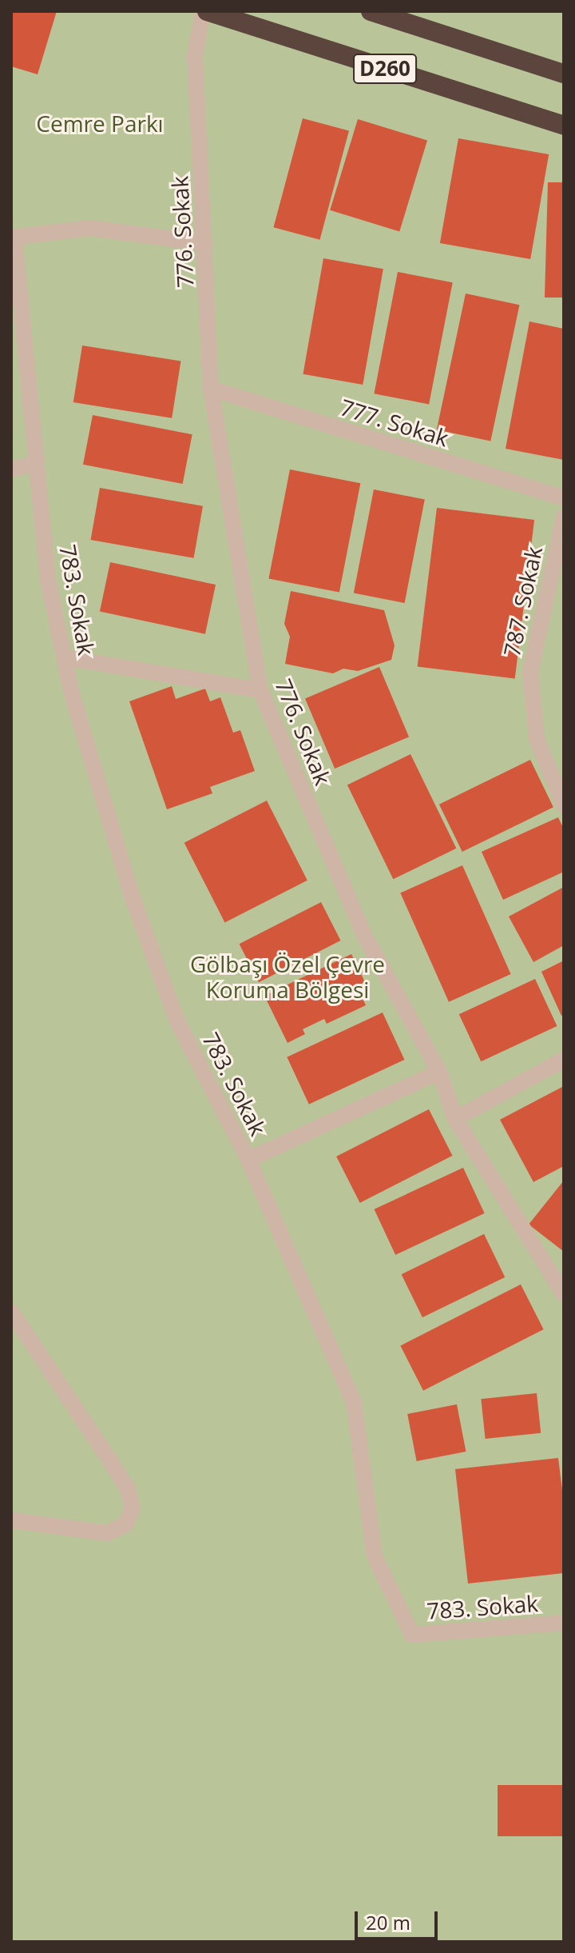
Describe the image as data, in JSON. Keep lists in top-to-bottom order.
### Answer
{
  "streets": {
    "highway": ["D260"],
    "street": [
      "776. Sokak",
      "777. Sokak",
      "783. Sokak",
      "787. Sokak"
    ]
  },
  "crossings": [
    ["D260", "776. Sokak"],
    ["776. Sokak", "777. Sokak"]
  ],
  "parks": ["Cemre Parkı", "Gölbaşı Özel Çevre Koruma Bölgesi"],
  "scale_bar": "20 m"
}
